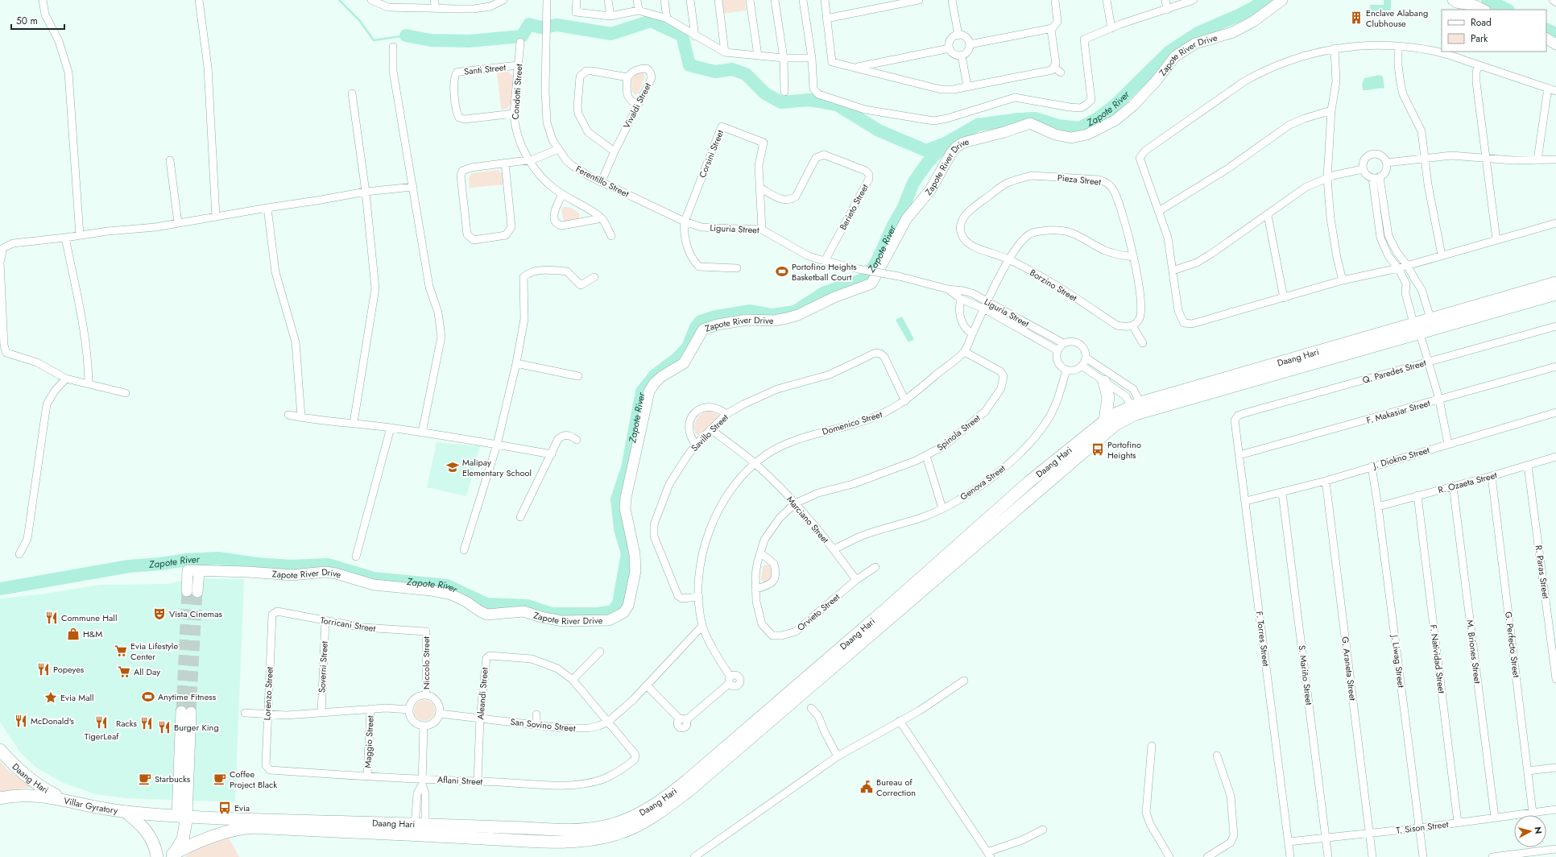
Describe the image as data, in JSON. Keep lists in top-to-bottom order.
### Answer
{
  "streets": {
    "main road": ["Daang Hari", "Villar Gyratory"],
    "street": [
      "Zapote River Drive",
      "Santi Street",
      "Condotti Street",
      "Vivaldi Street",
      "Corsini Street",
      "Pieza Street",
      "Ferentillo Street",
      "Berieto Street",
      "Liguria Street",
      "Borzino Street",
      "Q. Paredes Street",
      "F. Makasiar Street",
      "Domenico Street",
      "Savillo Street",
      "Spinola Street",
      "J. Diokno Street",
      "Genova Street",
      "R. Ozaeta Street",
      "Marciano Street",
      "R. Paras Street",
      "Orvieto Street",
      "Torricani Street",
      "F. Torres Street",
      "G. Perfecto Street",
      "M. Briones Street",
      "F. Natividad Street",
      "J. Liwag Street",
      "Niccolo Street",
      "Soverni Street",
      "G. Araneta Street",
      "S. Mariño Street",
      "Lorenzo Street",
      "Aleandi Street",
      "San Sovino Street",
      "Maggio Street",
      "Aflani Street",
      "T. Sison Street"
    ]
  },
  "crossings": [
    ["Santi Street", "Condotti Street"],
    ["Vivaldi Street", "Ferentillo Street"],
    ["Corsini Street", "Ferentillo Street"],
    ["Corsini Street", "Berieto Street"],
    ["Corsini Street", "Liguria Street"],
    ["Pieza Street", "Borzino Street"],
    ["Pieza Street", "Domenico Street"],
    ["Ferentillo Street", "Liguria Street"],
    ["Berieto Street", "Liguria Street"],
    ["Liguria Street", "Domenico Street"],
    ["Liguria Street", "Genova Street"],
    ["Borzino Street", "Domenico Street"],
    ["Daang Hari", "Villar Gyratory"],
    ["Q. Paredes Street", "F. Torres Street"],
    ["F. Makasiar Street", "F. Torres Street"],
    ["Domenico Street", "Savillo Street"],
    ["Domenico Street", "Spinola Street"],
    ["Domenico Street", "Marciano Street"],
    ["Domenico Street", "San Sovino Street"],
    ["Savillo Street", "Marciano Street"],
    ["Spinola Street", "Marciano Street"],
    ["Spinola Street", "Orvieto Street"],
    ["J. Diokno Street", "F. Torres Street"],
    ["J. Diokno Street", "J. Liwag Street"],
    ["J. Diokno Street", "G. Araneta Street"],
    ["J. Diokno Street", "S. Mariño Street"],
    ["Genova Street", "Marciano Street"],
    ["R. Ozaeta Street", "R. Paras Street"],
    ["R. Ozaeta Street", "G. Perfecto Street"],
    ["R. Ozaeta Street", "M. Briones Street"],
    ["R. Ozaeta Street", "F. Natividad Street"],
    ["R. Ozaeta Street", "J. Liwag Street"],
    ["Marciano Street", "Orvieto Street"],
    ["Torricani Street", "Niccolo Street"],
    ["Torricani Street", "Soverni Street"],
    ["Torricani Street", "Lorenzo Street"],
    ["F. Torres Street", "T. Sison Street"],
    ["G. Perfecto Street", "T. Sison Street"],
    ["M. Briones Street", "T. Sison Street"],
    ["F. Natividad Street", "T. Sison Street"],
    ["J. Liwag Street", "T. Sison Street"],
    ["Niccolo Street", "San Sovino Street"],
    ["G. Araneta Street", "T. Sison Street"],
    ["S. Mariño Street", "T. Sison Street"],
    ["Lorenzo Street", "Aflani Street"],
    ["Aleandi Street", "San Sovino Street"],
    ["Aleandi Street", "Aflani Street"],
    ["Maggio Street", "Aflani Street"]
  ],
  "water": ["Zapote River"],
  "places": {
    "building": ["Enclave Alabang Clubhouse"],
    "sports": ["Portofino Heights Basketball Court", "Anytime Fitness"],
    "bus stop": ["Portofino Heights", "Evia"],
    "school or university": ["Malipay Elementary School"],
    "theatre": ["Vista Cinemas"],
    "restaurant": [
      "Commune Hall",
      "Popeyes",
      "McDonald's",
      "TigerLeaf",
      "Racks",
      "Burger King"
    ],
    "shop": ["H&M"],
    "supermarket": ["Evia Lifestyle Center", "All Day"],
    "place": ["Evia Mall"],
    "cafe": ["Starbucks", "Coffee Project Black"],
    "public building": ["Bureau of Correction"]
  },
  "legend": ["Road", "Park"],
  "scale_bar": "50 m",
  "north": "right"
}
